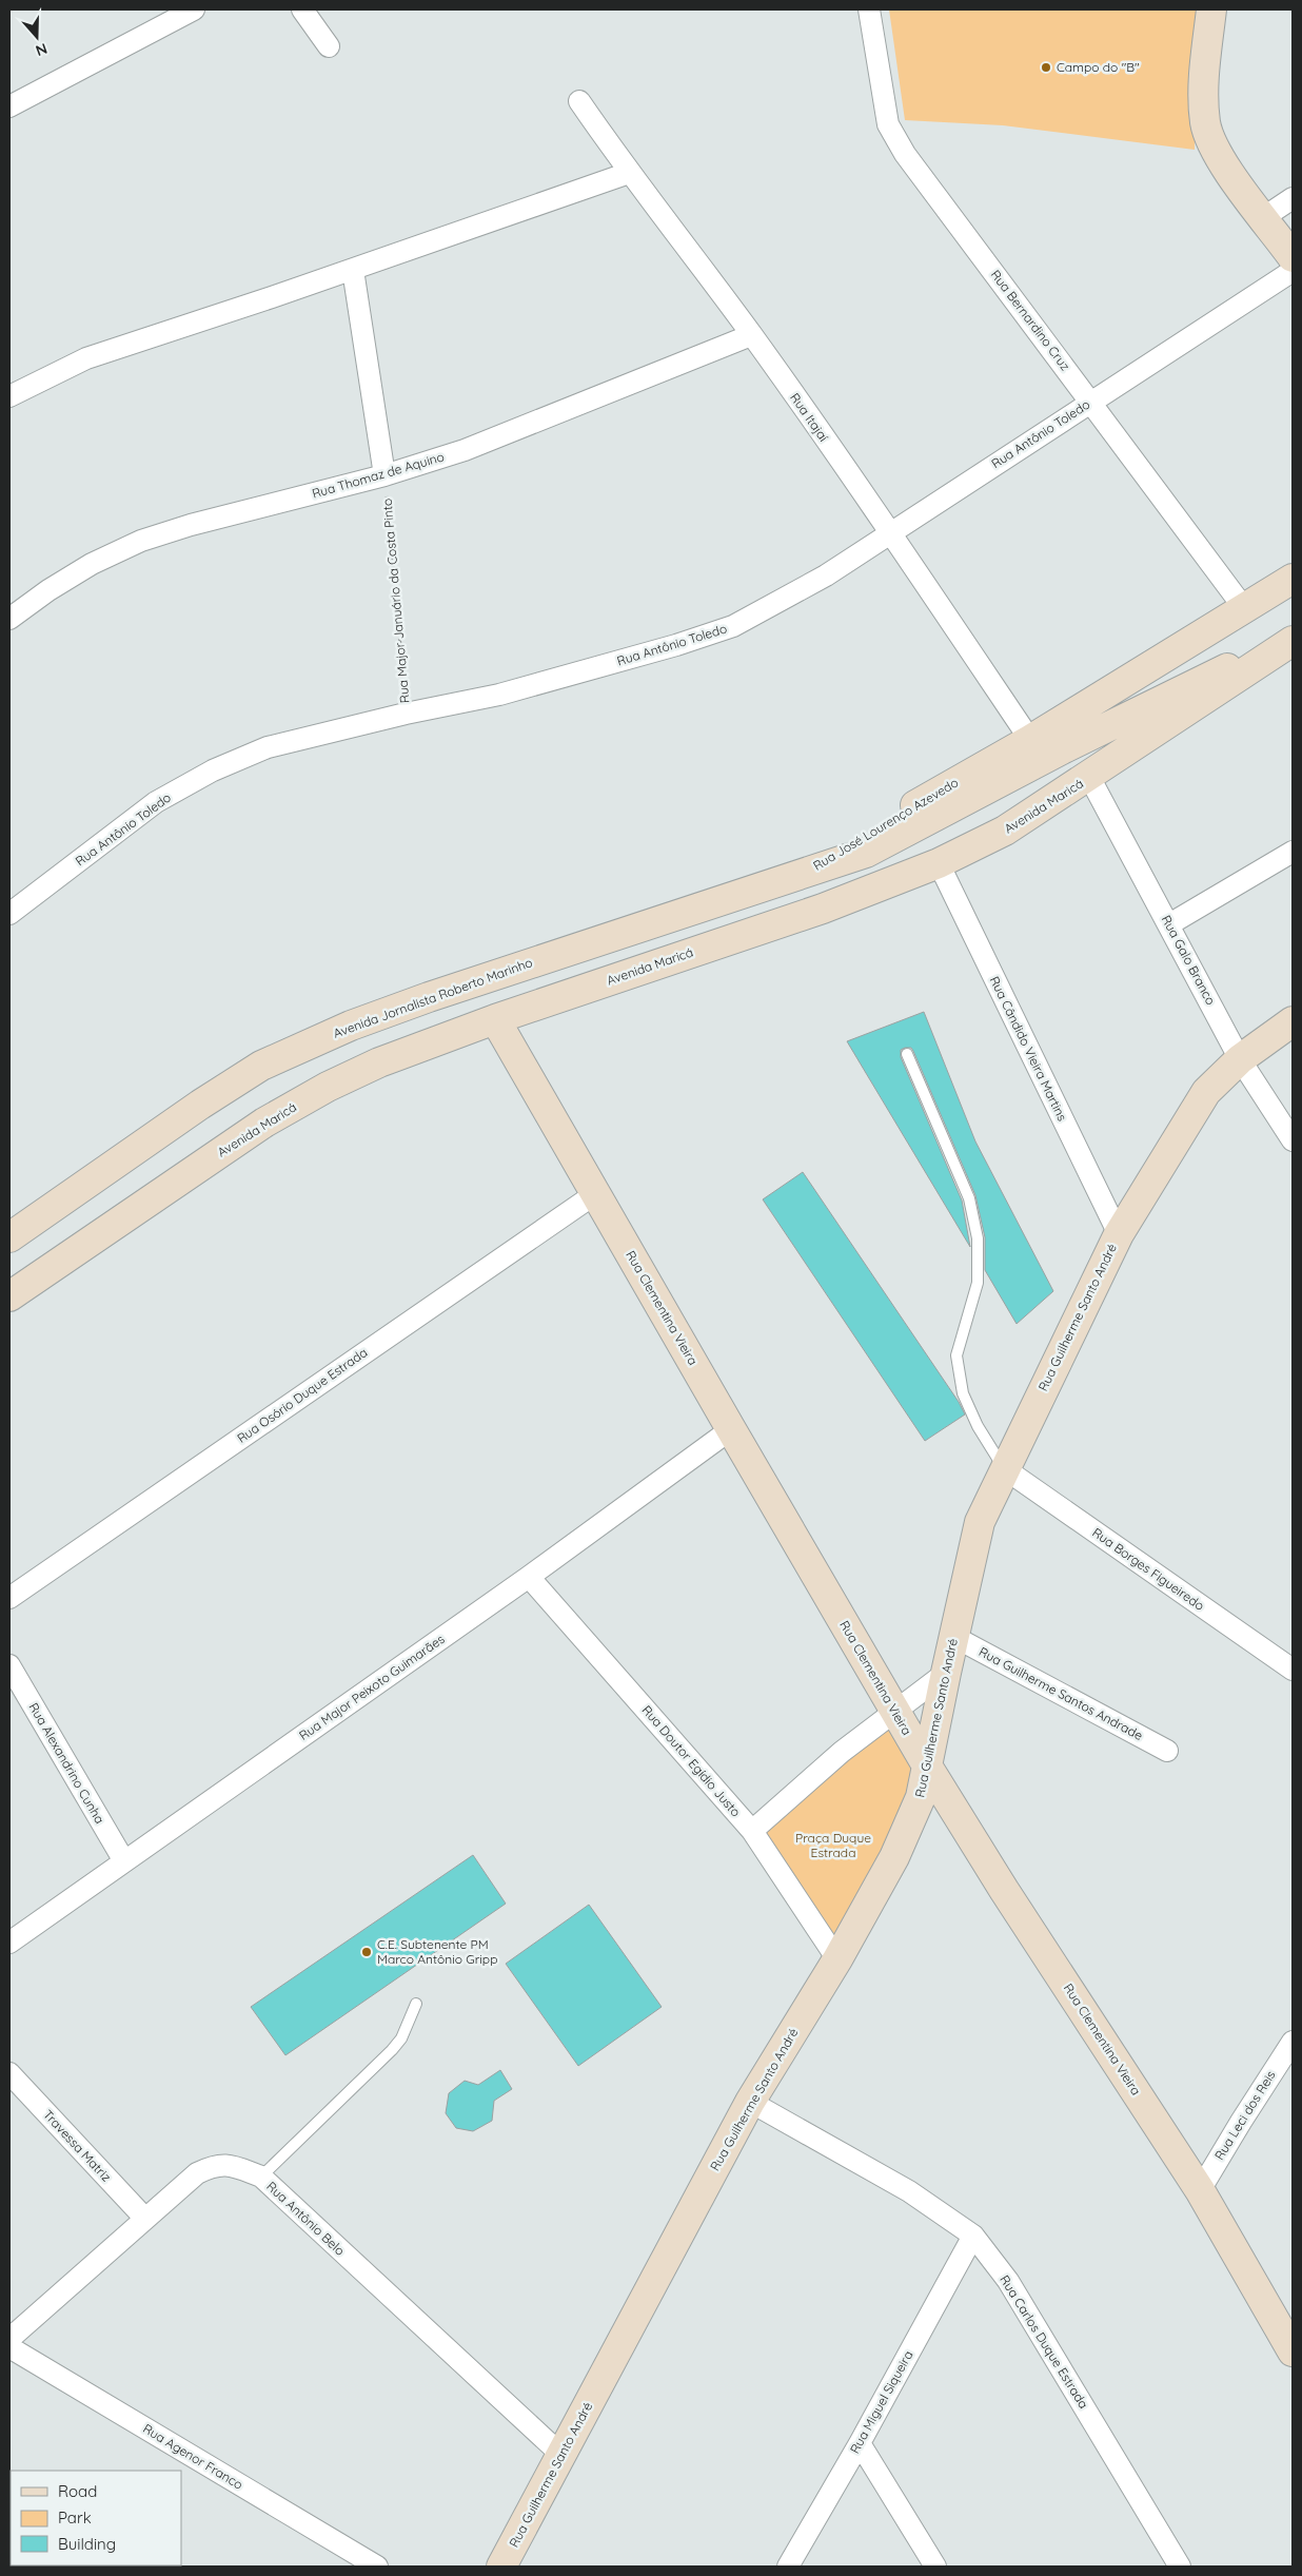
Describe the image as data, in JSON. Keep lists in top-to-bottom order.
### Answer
{
  "streets": {
    "street": [
      "Rua Bernardino Cruz",
      "Rua Itajaí",
      "Rua Antônio Toledo",
      "Rua Thomaz de Aquino",
      "Avenida Maricá",
      "Rua José Lourenço Azevedo",
      "Rua Galo Branco",
      "Avenida Jornalista Roberto Marinho",
      "Rua Cândido Vieira Martins",
      "Rua Clementina Vieira",
      "Rua Guilherme Santo André",
      "Rua Osório Duque Estrada",
      "Rua Borges Figueiredo",
      "Rua Major Peixoto Guimarães",
      "Rua Guilherme Santos Andrade",
      "Rua Doutor Egídio Justo",
      "Rua Alexandrino Cunha",
      "Rua Leci dos Reis",
      "Travessa Matriz",
      "Rua Antônio Belo",
      "Rua Carlos Duque Estrada",
      "Rua Miguel Siqueira",
      "Rua Agenor Franco"
    ],
    "path": ["Rua Major Januário da Costa Pinto"]
  },
  "crossings": [
    ["Rua Bernardino Cruz", "Rua Antônio Toledo"],
    ["Rua Bernardino Cruz", "Rua José Lourenço Azevedo"],
    ["Rua Itajaí", "Rua Antônio Toledo"],
    ["Rua Itajaí", "Rua Thomaz de Aquino"],
    ["Rua Itajaí", "Rua José Lourenço Azevedo"],
    ["Rua Antônio Toledo", "Rua Major Januário da Costa Pinto"],
    ["Rua Thomaz de Aquino", "Rua Major Januário da Costa Pinto"],
    ["Avenida Maricá", "Rua José Lourenço Azevedo"],
    ["Avenida Maricá", "Rua Galo Branco"],
    ["Avenida Maricá", "Rua Cândido Vieira Martins"],
    ["Avenida Maricá", "Rua Clementina Vieira"],
    ["Rua José Lourenço Azevedo", "Avenida Jornalista Roberto Marinho"],
    ["Rua Galo Branco", "Rua Guilherme Santo André"],
    ["Rua Cândido Vieira Martins", "Rua Guilherme Santo André"],
    ["Rua Clementina Vieira", "Rua Guilherme Santo André"],
    ["Rua Clementina Vieira", "Rua Osório Duque Estrada"],
    ["Rua Clementina Vieira", "Rua Major Peixoto Guimarães"],
    ["Rua Clementina Vieira", "Rua Leci dos Reis"],
    ["Rua Guilherme Santo André", "Rua Borges Figueiredo"],
    ["Rua Guilherme Santo André", "Rua Guilherme Santos Andrade"],
    ["Rua Guilherme Santo André", "Rua Doutor Egídio Justo"],
    ["Rua Guilherme Santo André", "Rua Antônio Belo"],
    ["Rua Guilherme Santo André", "Rua Carlos Duque Estrada"],
    ["Rua Major Peixoto Guimarães", "Rua Doutor Egídio Justo"],
    ["Rua Major Peixoto Guimarães", "Rua Alexandrino Cunha"],
    ["Travessa Matriz", "Rua Antônio Belo"],
    ["Rua Carlos Duque Estrada", "Rua Miguel Siqueira"]
  ],
  "parks": ["Praça Duque Estrada"],
  "places": ["Campo do \"B\"", "C.E. Subtenente PM Marco Antônio Gripp"],
  "legend": ["Road", "Park", "Building"],
  "north": "bottom"
}
